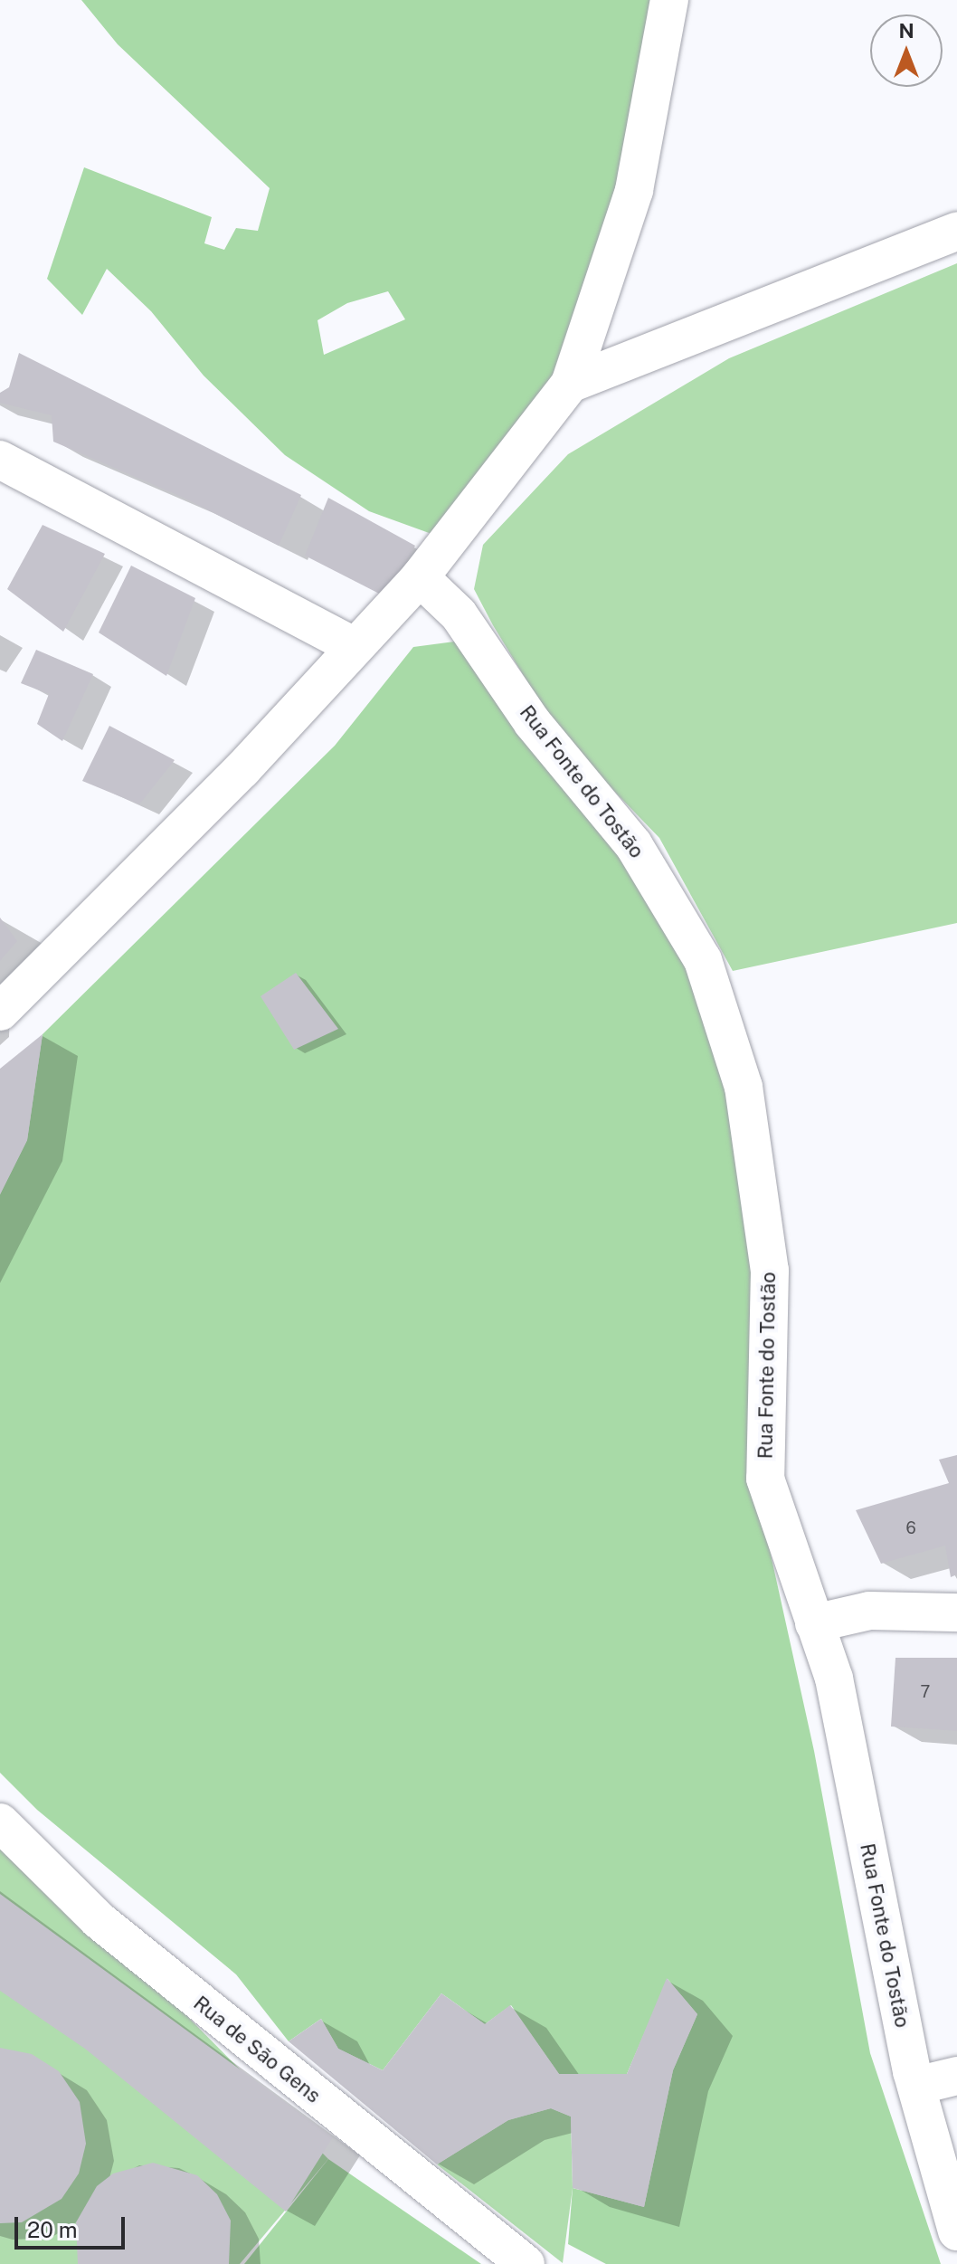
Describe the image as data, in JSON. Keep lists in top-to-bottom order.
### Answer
{
  "streets": {
    "street": ["Rua Fonte do Tostão", "Rua de São Gens"]
  },
  "house_numbers": ["6", "7"],
  "scale_bar": "20 m",
  "north": "top"
}
